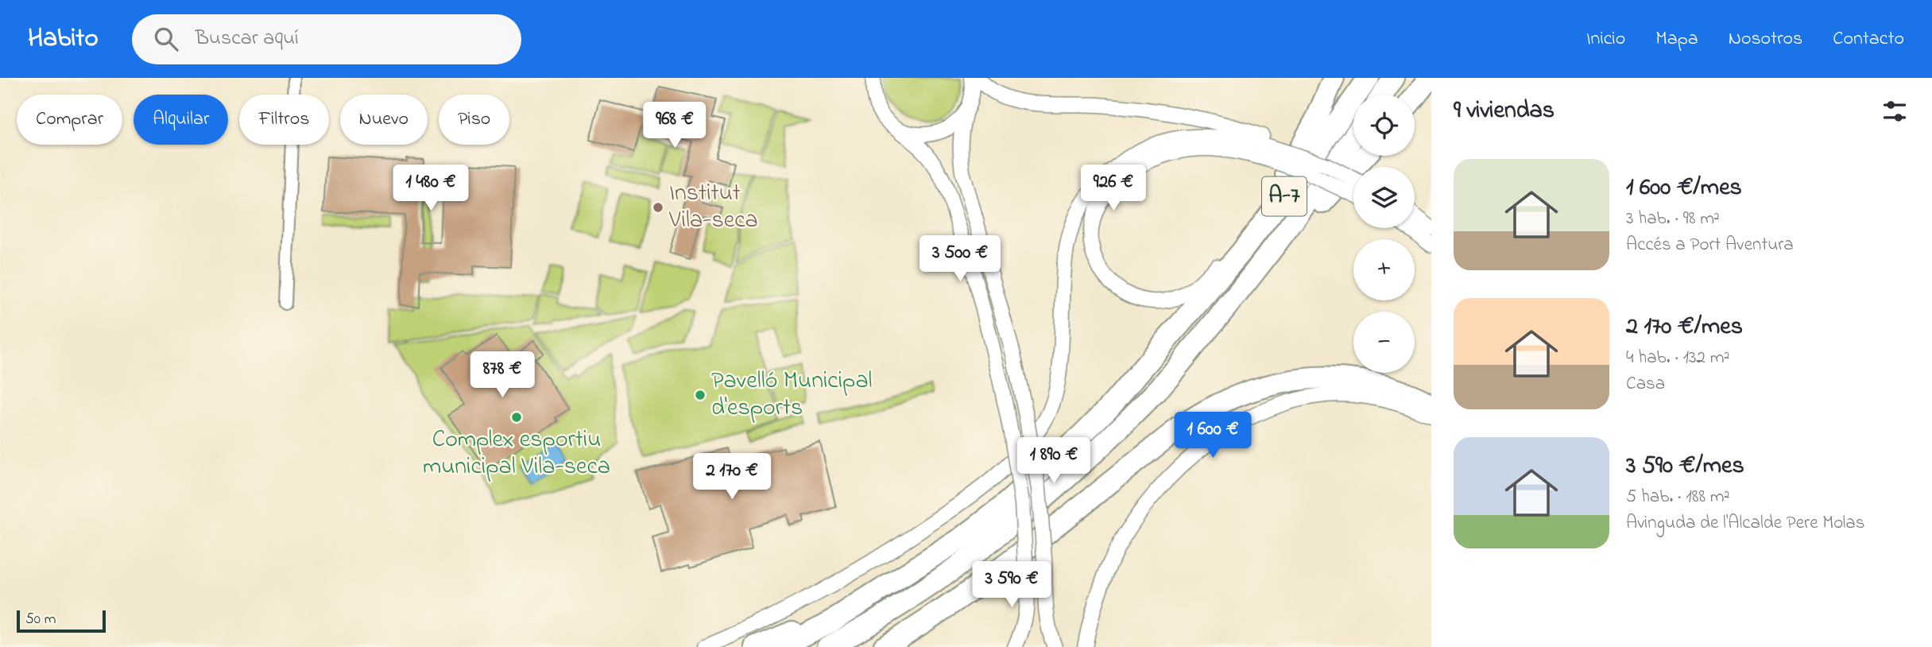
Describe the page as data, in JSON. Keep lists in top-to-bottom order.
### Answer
{
  "streets": {
    "highway": ["A-7"]
  },
  "places": ["Institut Vila-seca", "Pavelló Municipal d'esports", "Complex esportiu municipal Vila-seca"],
  "scale_bar": "50 m",
  "page": {
    "header": "Habito",
    "search": "Buscar aquí",
    "nav": [
      "Inicio",
      "Mapa",
      "Nosotros",
      "Contacto"
    ],
    "heading": "9 viviendas",
    "map_buttons": ["+", "−"],
    "chip": [
      "Comprar",
      "Alquilar",
      "Filtros",
      "Nuevo",
      "Piso"
    ],
    "price": [
      "968 €",
      "1 480 €",
      "926 €",
      "3 500 €",
      "878 €",
      "1 600 €",
      "1 890 €",
      "2 170 €",
      "3 590 €"
    ],
    "list": [
      {
        "name": "1 600 €/mes",
        "note": "3 hab. · 98 m² · Accés a Port Aventura"
      },
      {
        "name": "2 170 €/mes",
        "note": "4 hab. · 132 m² · Casa"
      },
      {
        "name": "3 590 €/mes",
        "note": "5 hab. · 188 m² · Avinguda de l'Alcalde Pere Molas"
      }
    ],
    "scale": "50 m"
  }
}
